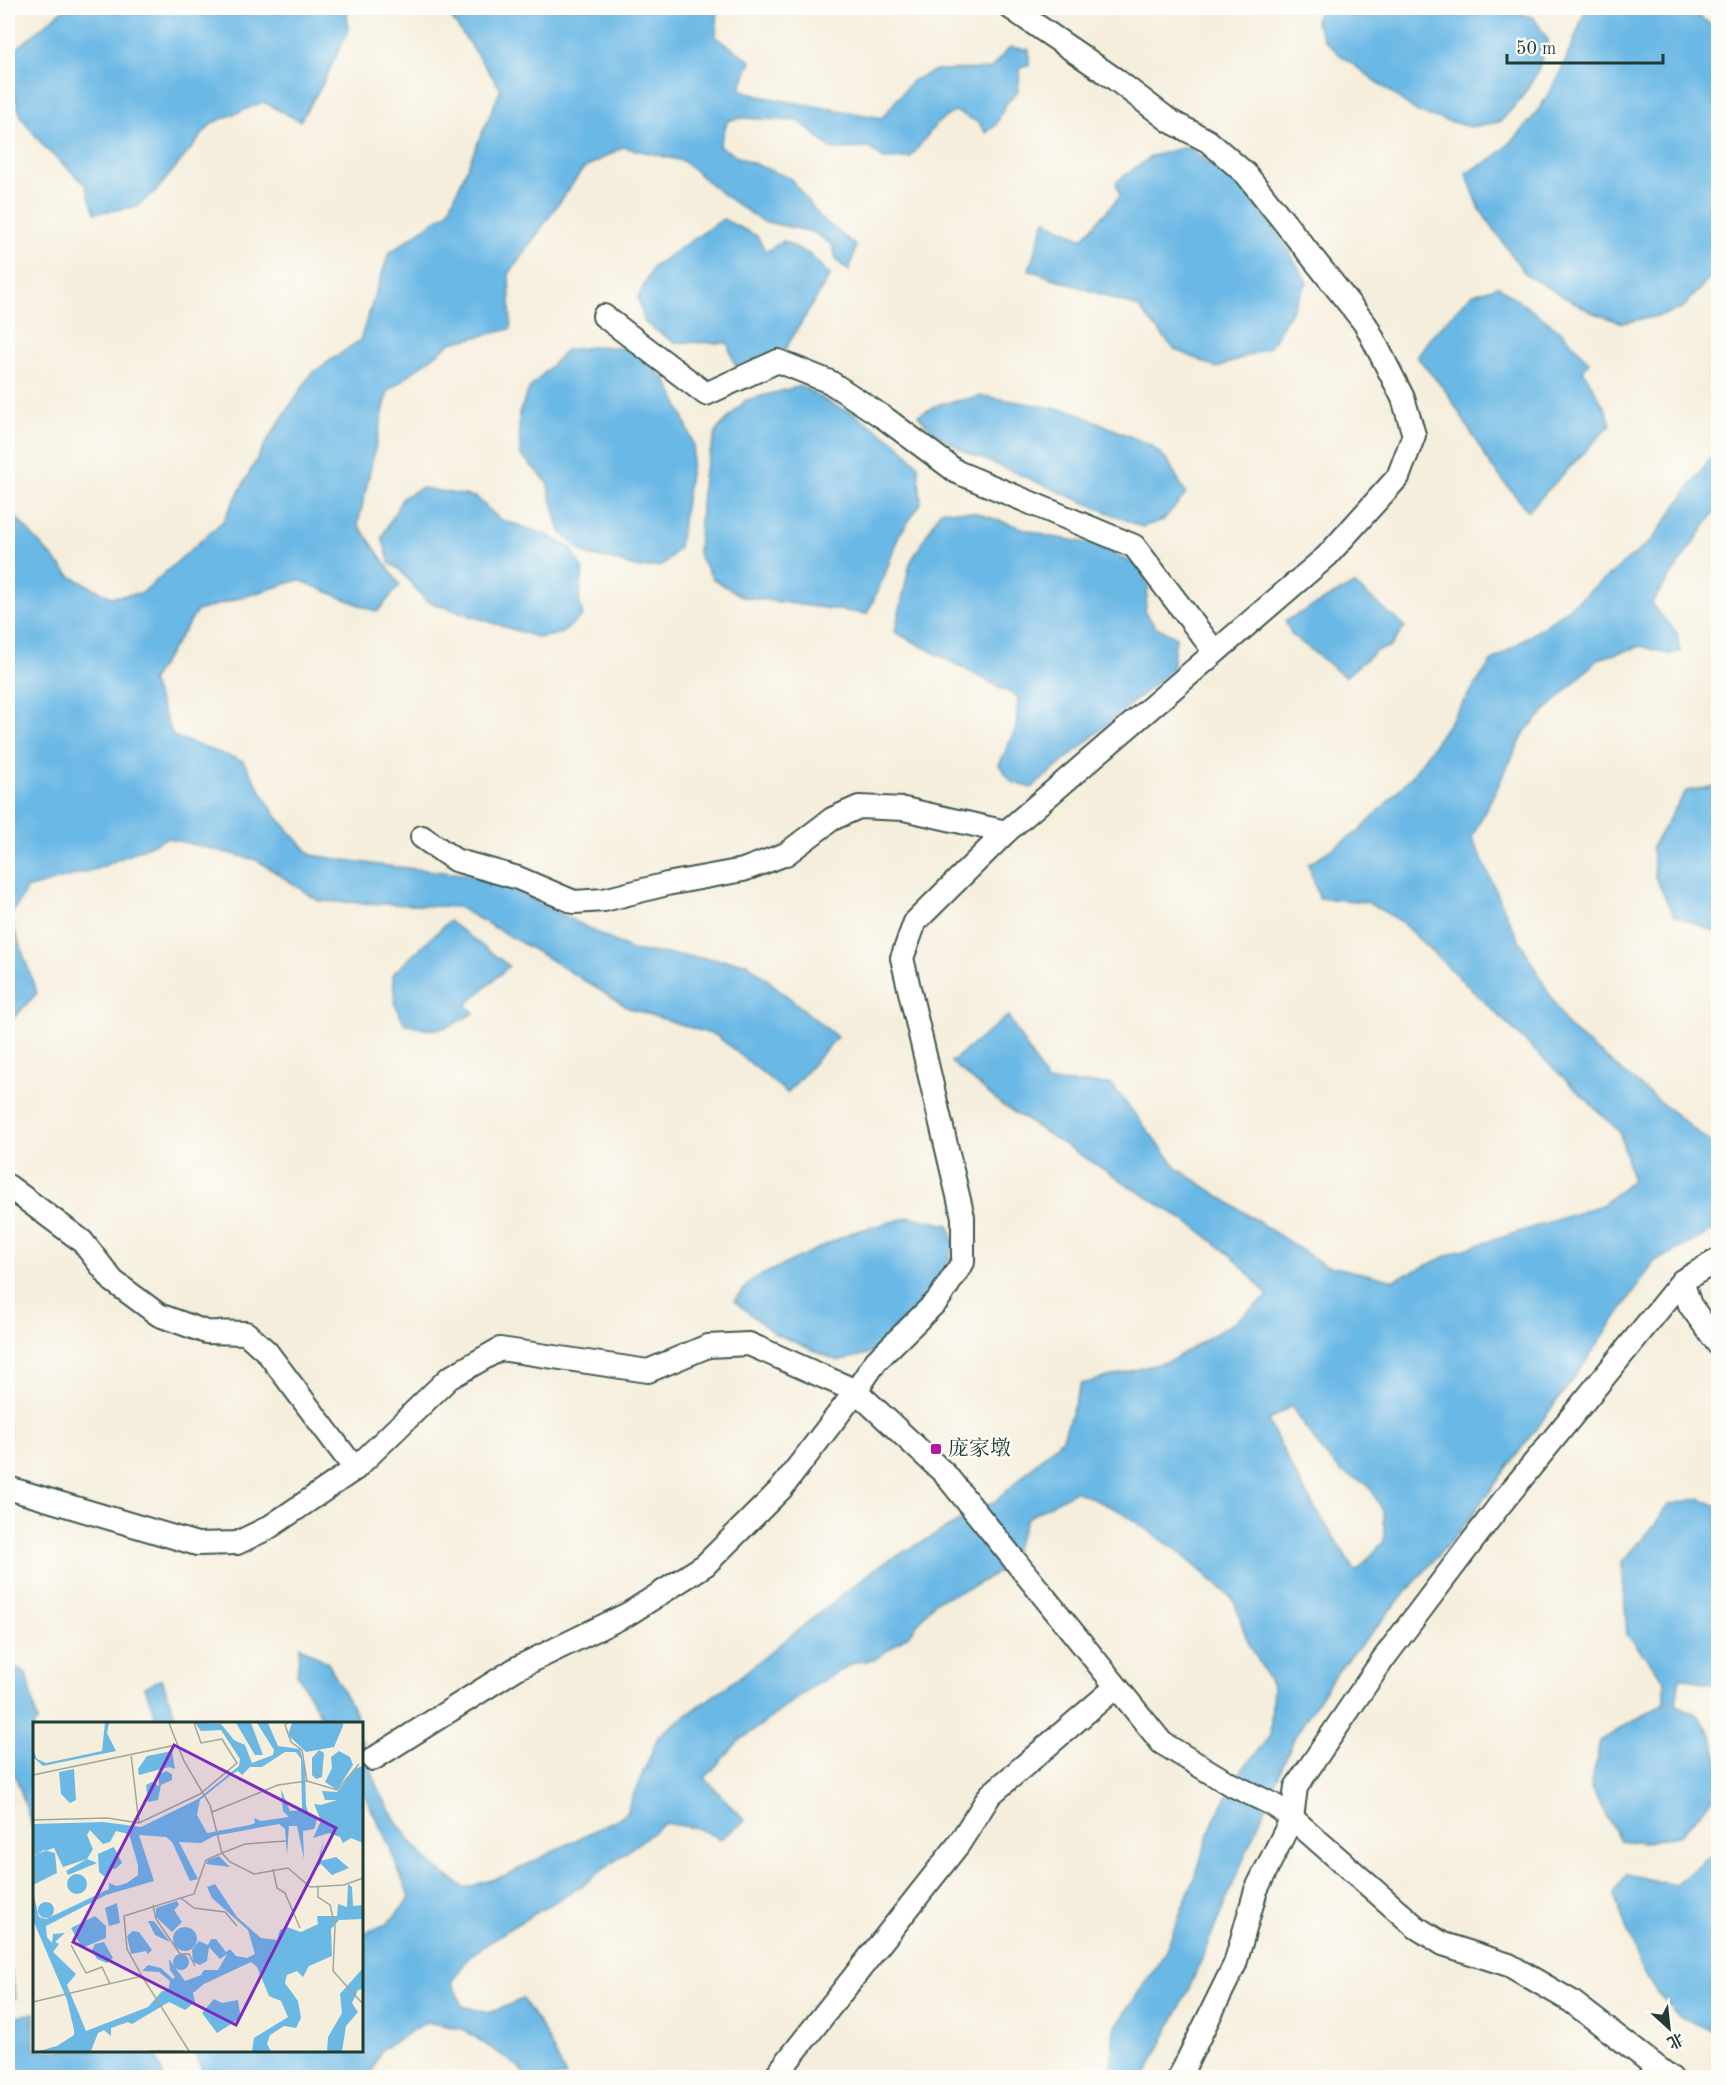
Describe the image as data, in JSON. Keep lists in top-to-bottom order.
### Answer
{
  "places": {
    "transit": ["庞家墩"]
  },
  "scale_bar": "50 m",
  "north": "bottom right"
}
